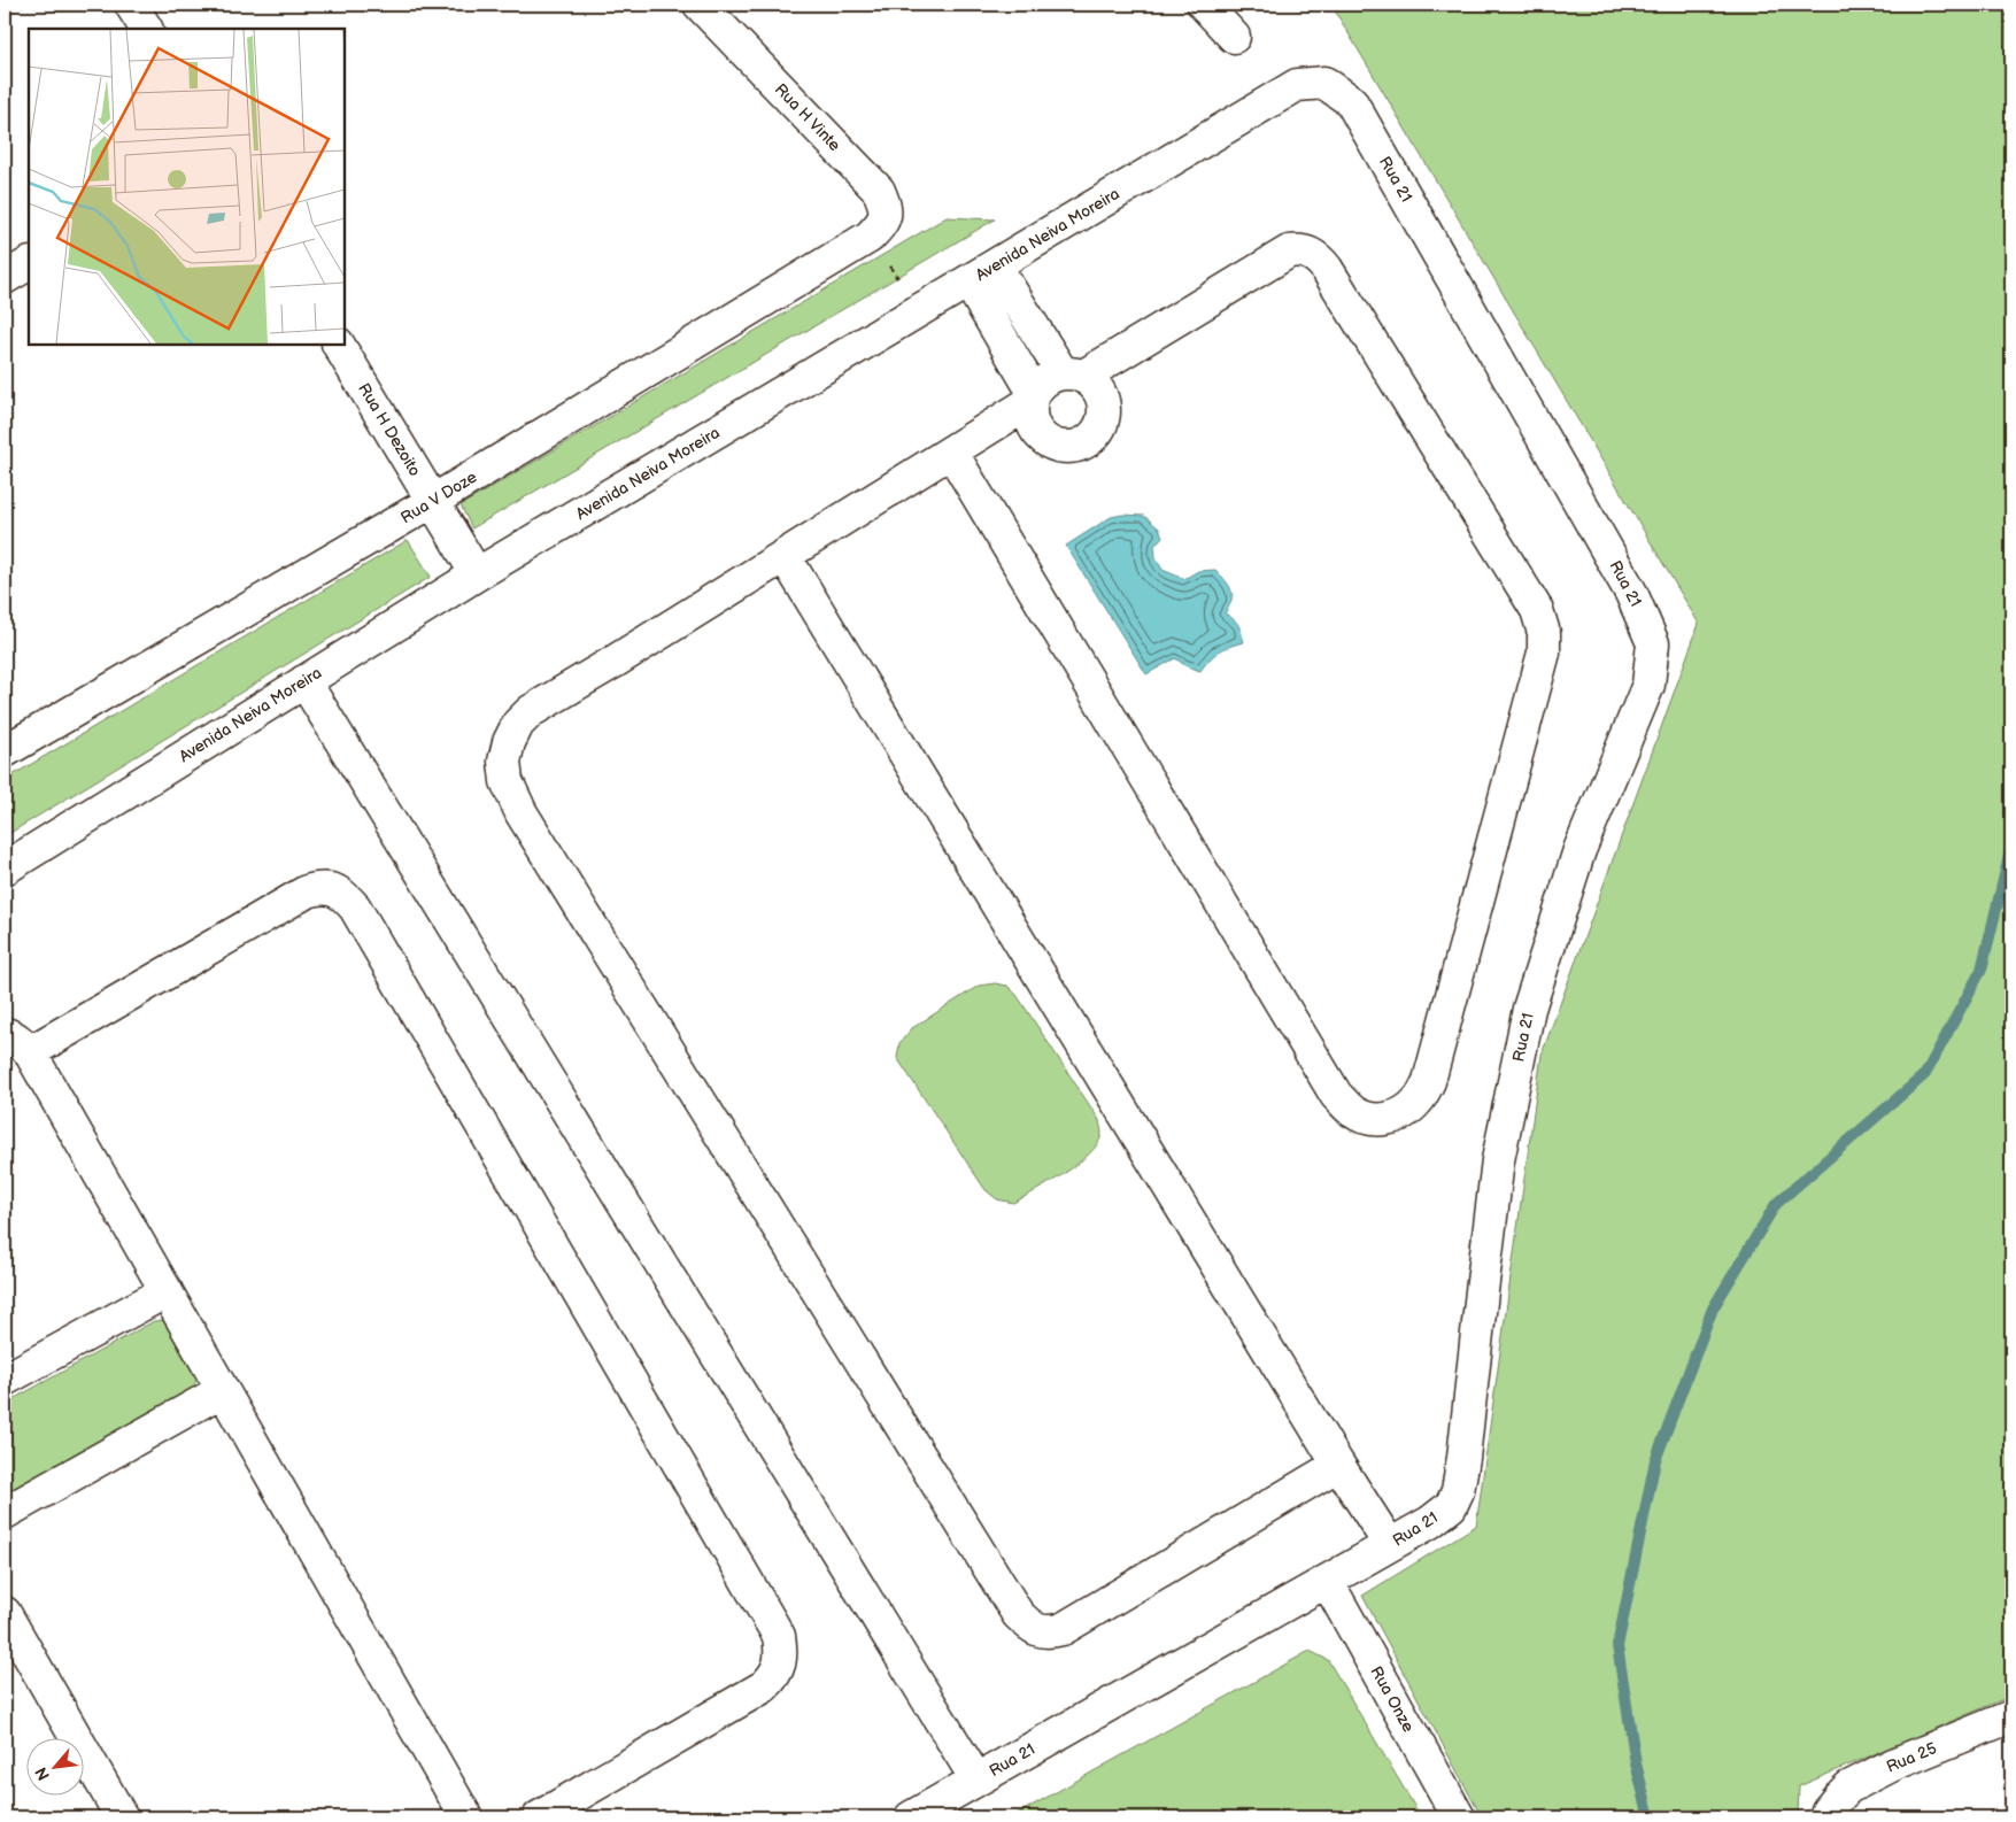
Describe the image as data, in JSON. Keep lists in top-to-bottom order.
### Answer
{
  "streets": {
    "street": [
      "Rua H Vinte",
      "Rua 21",
      "Avenida Neiva Moreira",
      "Rua H Dezoito",
      "Rua V Doze",
      "Rua Onze",
      "Rua 25"
    ]
  },
  "crossings": [
    ["Rua H Vinte", "Rua V Doze"],
    ["Rua 21", "Avenida Neiva Moreira"],
    ["Rua 21", "Rua Onze"],
    ["Avenida Neiva Moreira", "Rua H Dezoito"],
    ["Rua H Dezoito", "Rua V Doze"]
  ],
  "north": "bottom left"
}
